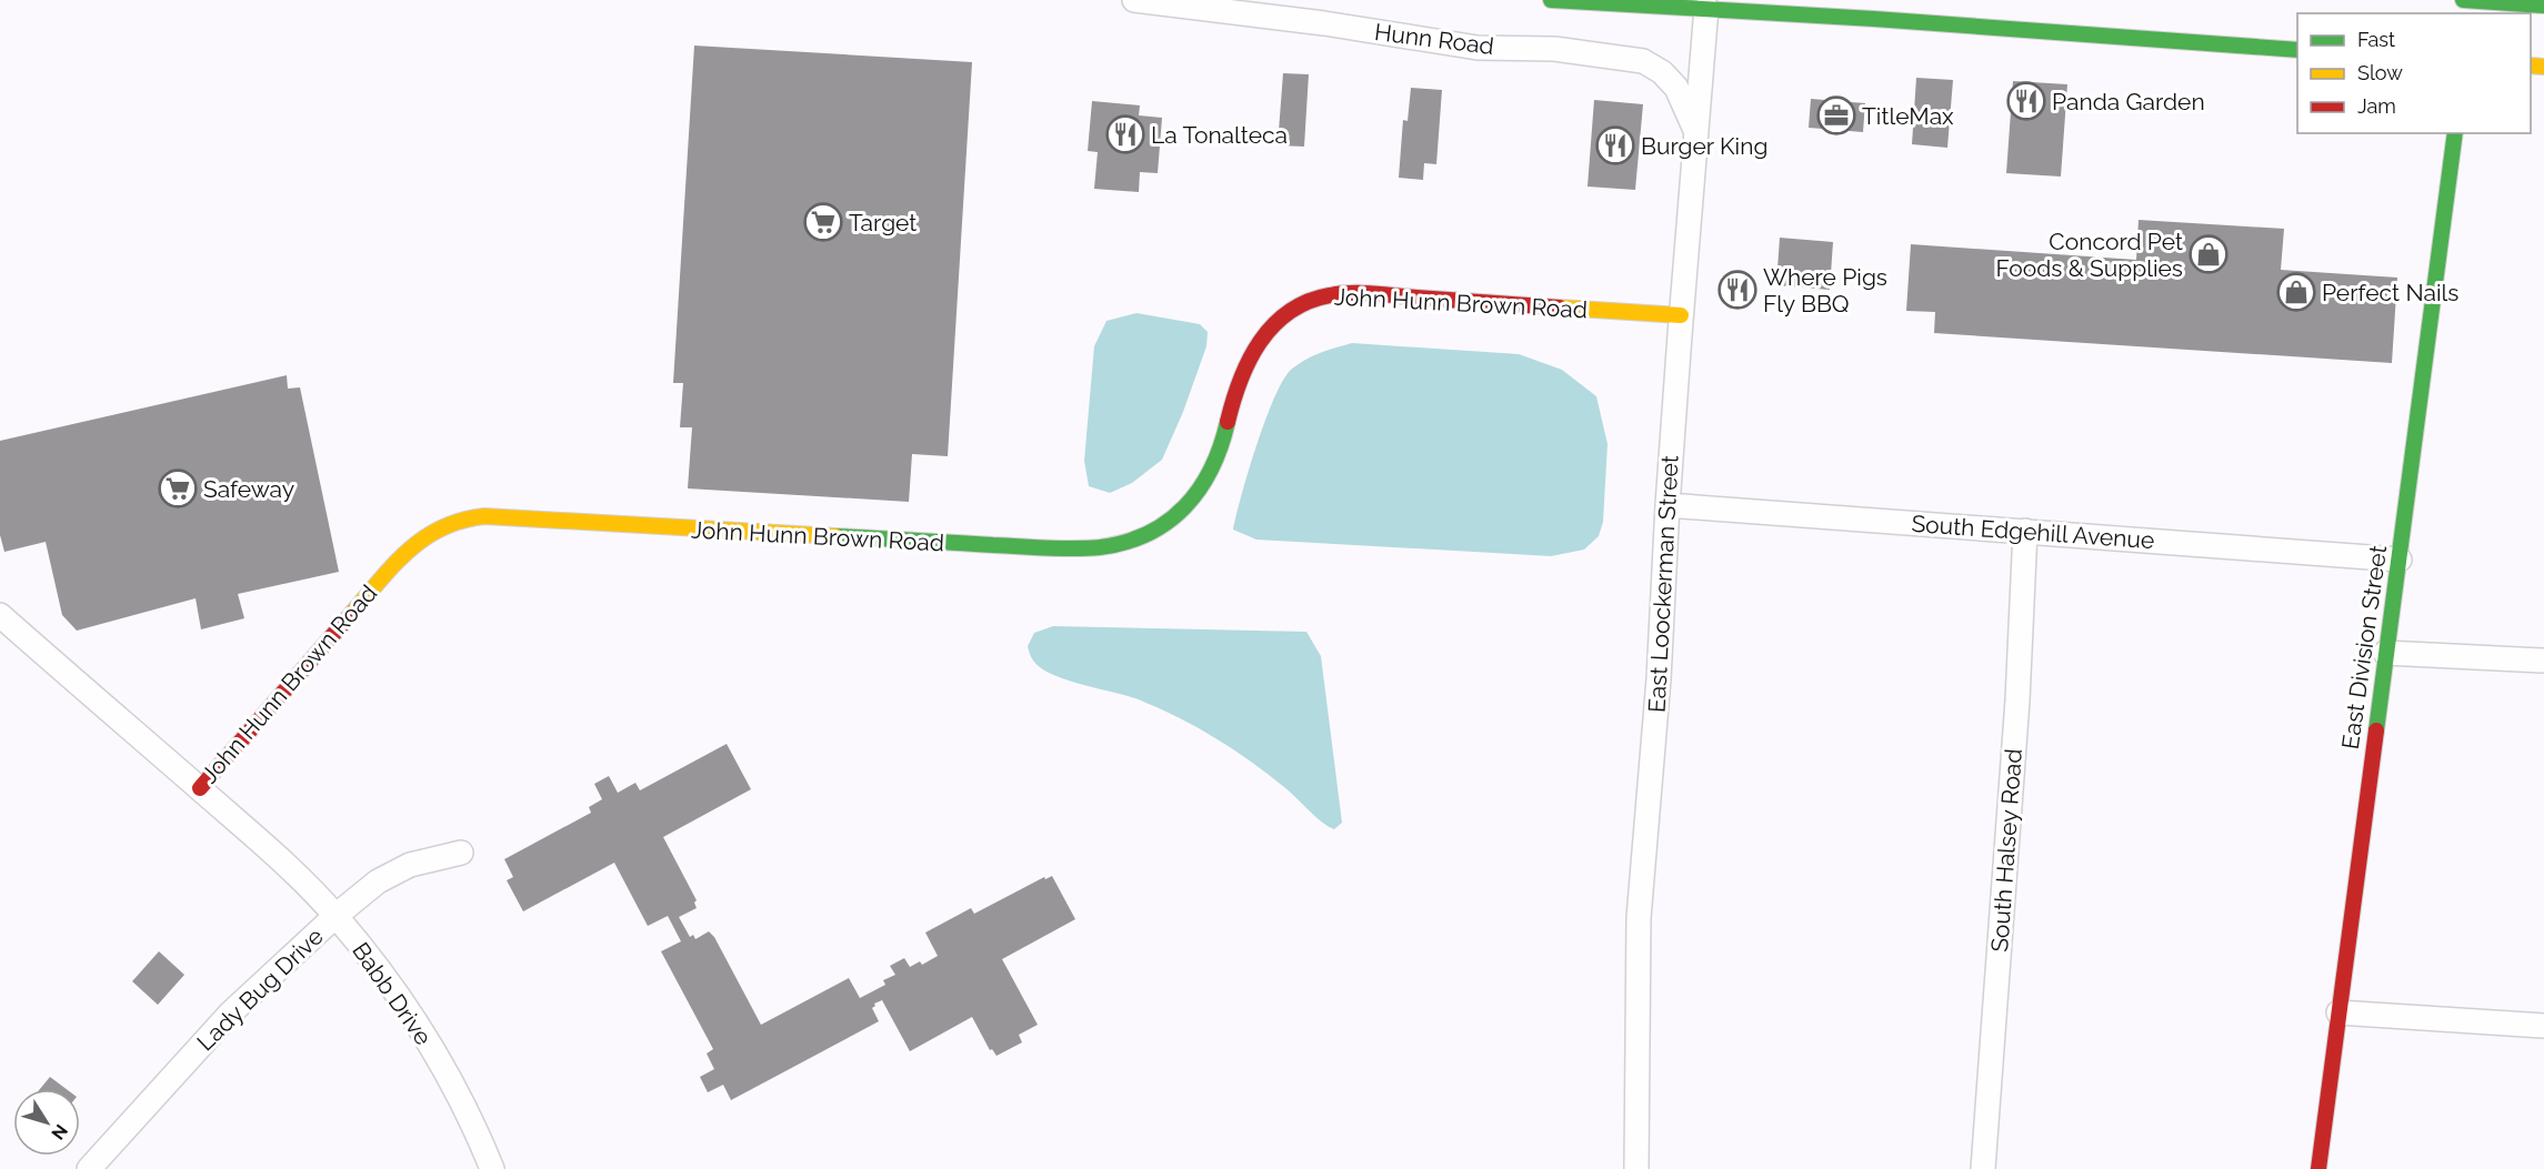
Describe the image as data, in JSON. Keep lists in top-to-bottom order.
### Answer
{
  "streets": {
    "main road": ["John Hunn Brown Road", "East Division Street"],
    "street": [
      "Hunn Road",
      "South Edgehill Avenue",
      "East Loockerman Street",
      "South Halsey Road",
      "Lady Bug Drive",
      "Babb Drive"
    ]
  },
  "crossings": [
    ["Hunn Road", "East Loockerman Street"],
    ["John Hunn Brown Road", "East Loockerman Street"],
    ["John Hunn Brown Road", "Babb Drive"],
    ["South Edgehill Avenue", "East Loockerman Street"],
    ["South Edgehill Avenue", "East Division Street"],
    ["South Edgehill Avenue", "South Halsey Road"],
    ["Lady Bug Drive", "Babb Drive"]
  ],
  "places": {
    "restaurant": [
      "Panda Garden",
      "La Tonalteca",
      "Burger King",
      "Where Pigs Fly BBQ"
    ],
    "office": ["TitleMax"],
    "supermarket": ["Target", "Safeway"],
    "shop": ["Concord Pet Foods & Supplies", "Perfect Nails"]
  },
  "legend": ["Fast", "Slow", "Jam"],
  "north": "bottom right"
}
